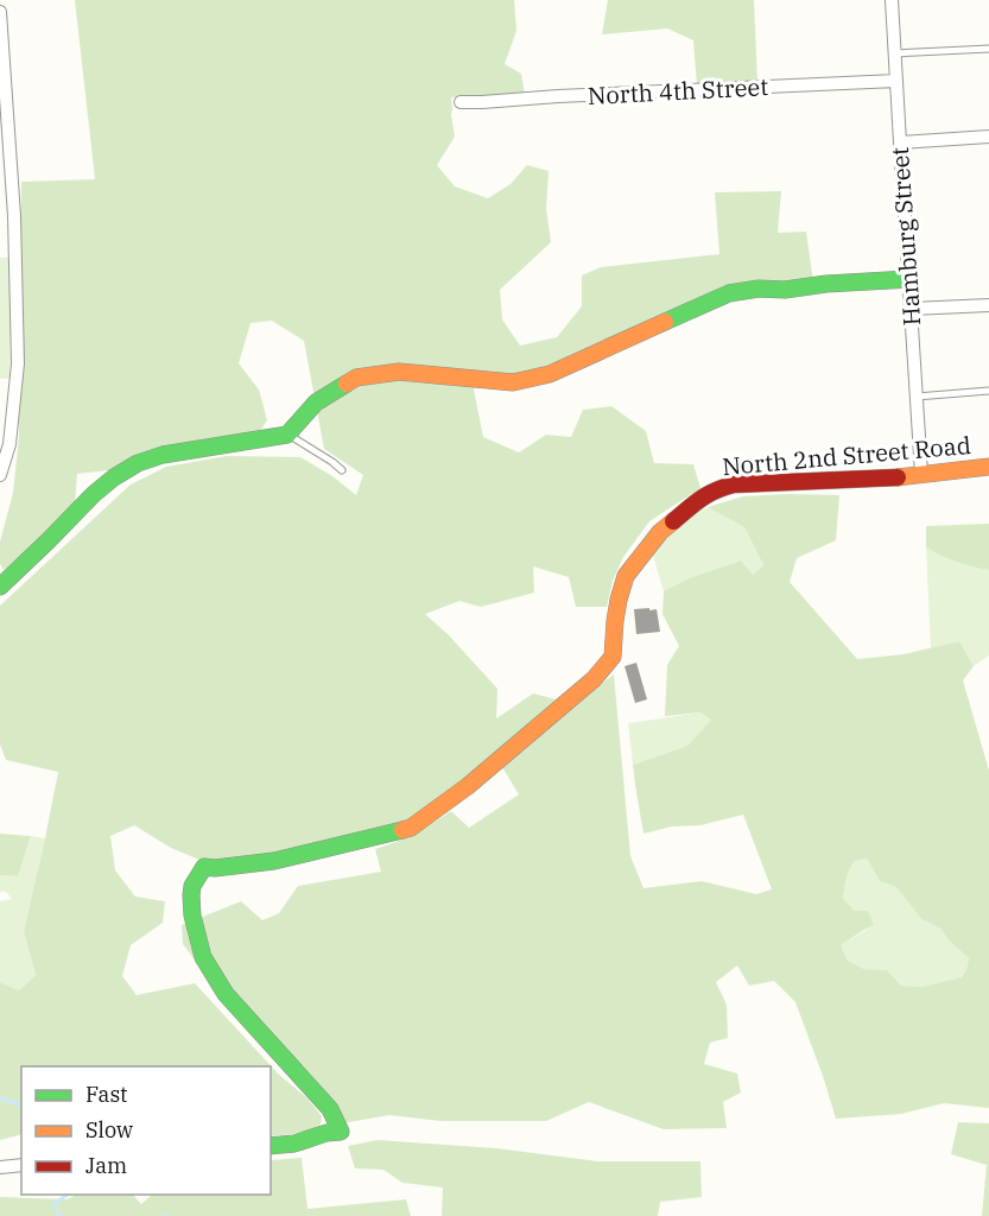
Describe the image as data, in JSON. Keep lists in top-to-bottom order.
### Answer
{
  "streets": {
    "street": ["North 4th Street", "Hamburg Street", "North 2nd Street Road"]
  },
  "crossings": [
    ["North 4th Street", "Hamburg Street"],
    ["Hamburg Street", "North 2nd Street Road"]
  ],
  "legend": ["Fast", "Slow", "Jam"]
}
